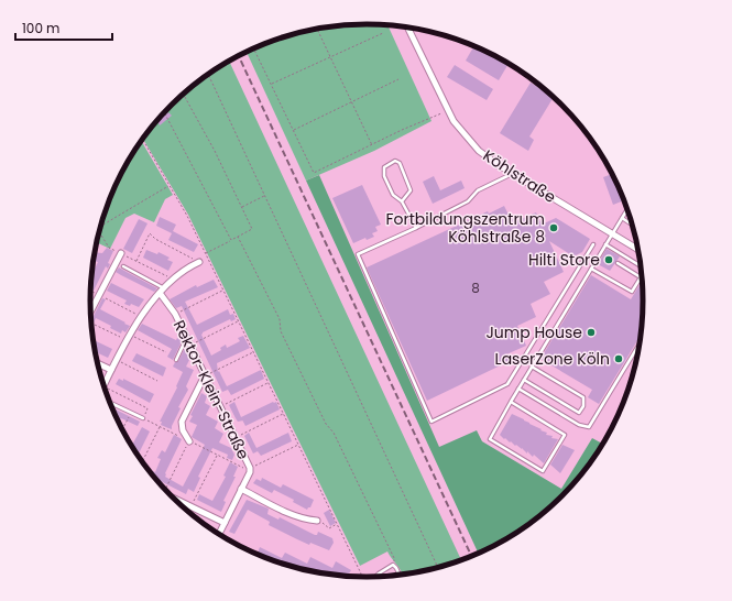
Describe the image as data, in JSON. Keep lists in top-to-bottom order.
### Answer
{
  "streets": {
    "street": ["Köhlstraße", "Rektor-Klein-Straße"]
  },
  "places": [
    "Fortbildungszentrum Köhlstraße 8",
    "Hilti Store",
    "Jump House",
    "LaserZone Köln"
  ],
  "house_numbers": ["8"],
  "scale_bar": "100 m"
}
